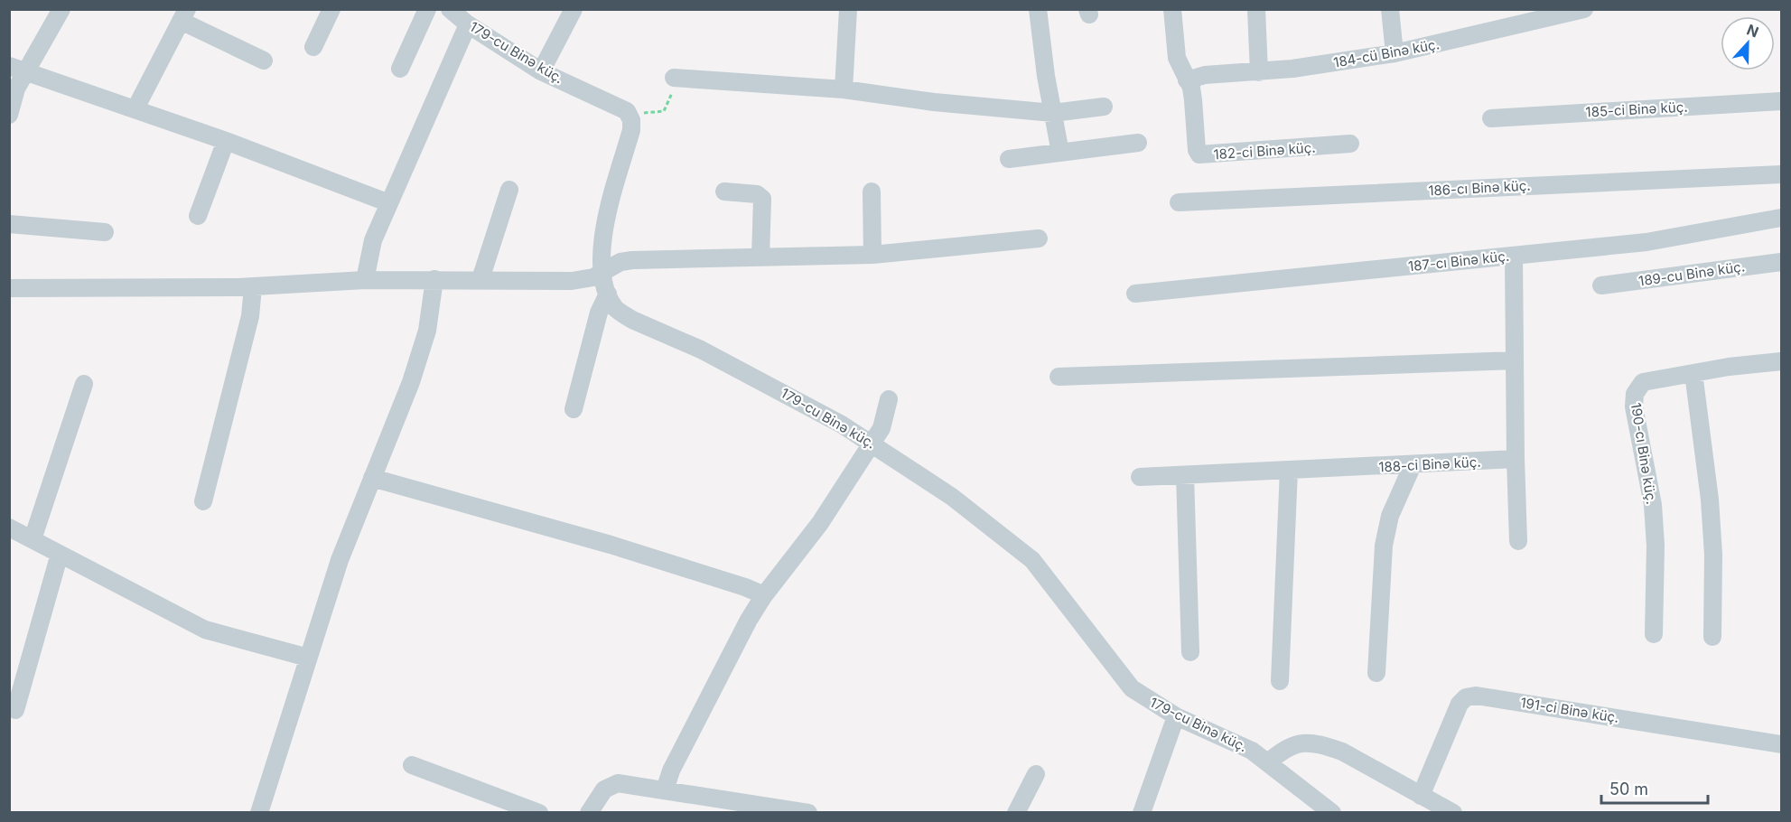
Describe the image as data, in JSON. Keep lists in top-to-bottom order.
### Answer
{
  "streets": {
    "street": [
      "179-cu Binə küç.",
      "184-cü Binə küç.",
      "185-ci Binə küç.",
      "182-ci Binə küç.",
      "186-cı Binə küç.",
      "187-cı Binə küç.",
      "189-cu Binə küç.",
      "190-cı Binə küç.",
      "188-ci Binə küç.",
      "191-ci Binə küç."
    ]
  },
  "crossings": [
    ["184-cü Binə küç.", "182-ci Binə küç."]
  ],
  "scale_bar": "50 m",
  "north": "top"
}
